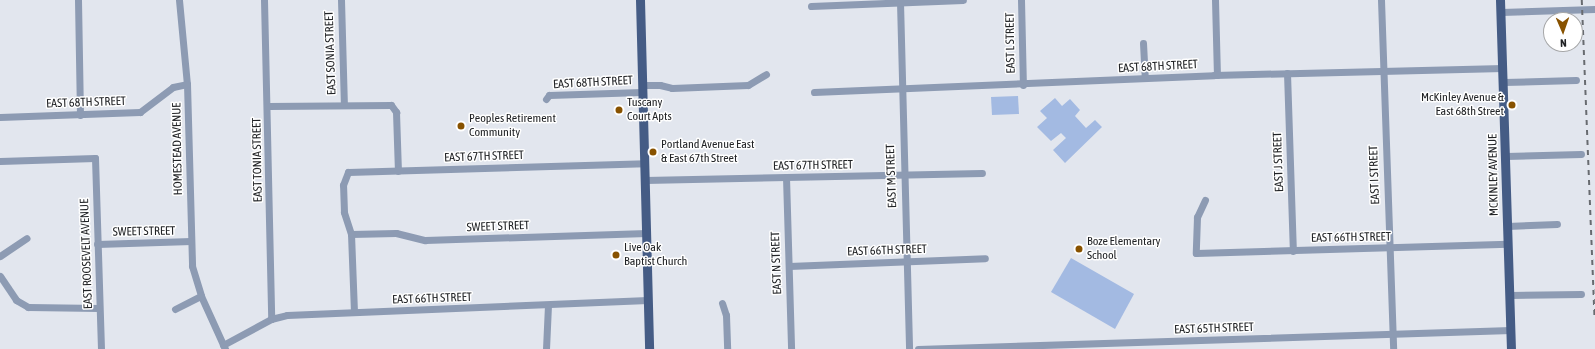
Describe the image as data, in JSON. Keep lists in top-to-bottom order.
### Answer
{
  "streets": {
    "main road": ["MCKINLEY AVENUE"],
    "street": [
      "EAST L STREET",
      "EAST SONIA STREET",
      "EAST 68TH STREET",
      "HOMESTEAD AVENUE",
      "EAST 67TH STREET",
      "EAST TONIA STREET",
      "EAST J STREET",
      "EAST I STREET",
      "EAST M STREET",
      "SWEET STREET",
      "EAST 66TH STREET",
      "EAST ROOSEVELT AVENUE",
      "EAST N STREET",
      "EAST 65TH STREET"
    ]
  },
  "crossings": [
    ["EAST L STREET", "EAST 68TH STREET"],
    ["EAST 68TH STREET", "HOMESTEAD AVENUE"],
    ["EAST 68TH STREET", "EAST J STREET"],
    ["EAST 68TH STREET", "EAST I STREET"],
    ["EAST 68TH STREET", "MCKINLEY AVENUE"],
    ["EAST 68TH STREET", "EAST M STREET"],
    ["HOMESTEAD AVENUE", "SWEET STREET"],
    ["HOMESTEAD AVENUE", "EAST 66TH STREET"],
    ["EAST 67TH STREET", "EAST M STREET"],
    ["EAST 67TH STREET", "SWEET STREET"],
    ["EAST 67TH STREET", "EAST N STREET"],
    ["EAST TONIA STREET", "EAST 66TH STREET"],
    ["EAST J STREET", "EAST 66TH STREET"],
    ["EAST I STREET", "EAST 66TH STREET"],
    ["EAST I STREET", "EAST 65TH STREET"],
    ["MCKINLEY AVENUE", "EAST 66TH STREET"],
    ["MCKINLEY AVENUE", "EAST 65TH STREET"],
    ["EAST M STREET", "EAST 66TH STREET"],
    ["SWEET STREET", "EAST ROOSEVELT AVENUE"],
    ["EAST 66TH STREET", "EAST N STREET"]
  ],
  "places": [
    "McKinley Avenue & East 68th Street",
    "Tuscany Court Apts",
    "Peoples Retirement Community",
    "Portland Avenue East & East 67th Street",
    "Boze Elementary School",
    "Live Oak Baptist Church"
  ],
  "north": "bottom"
}
